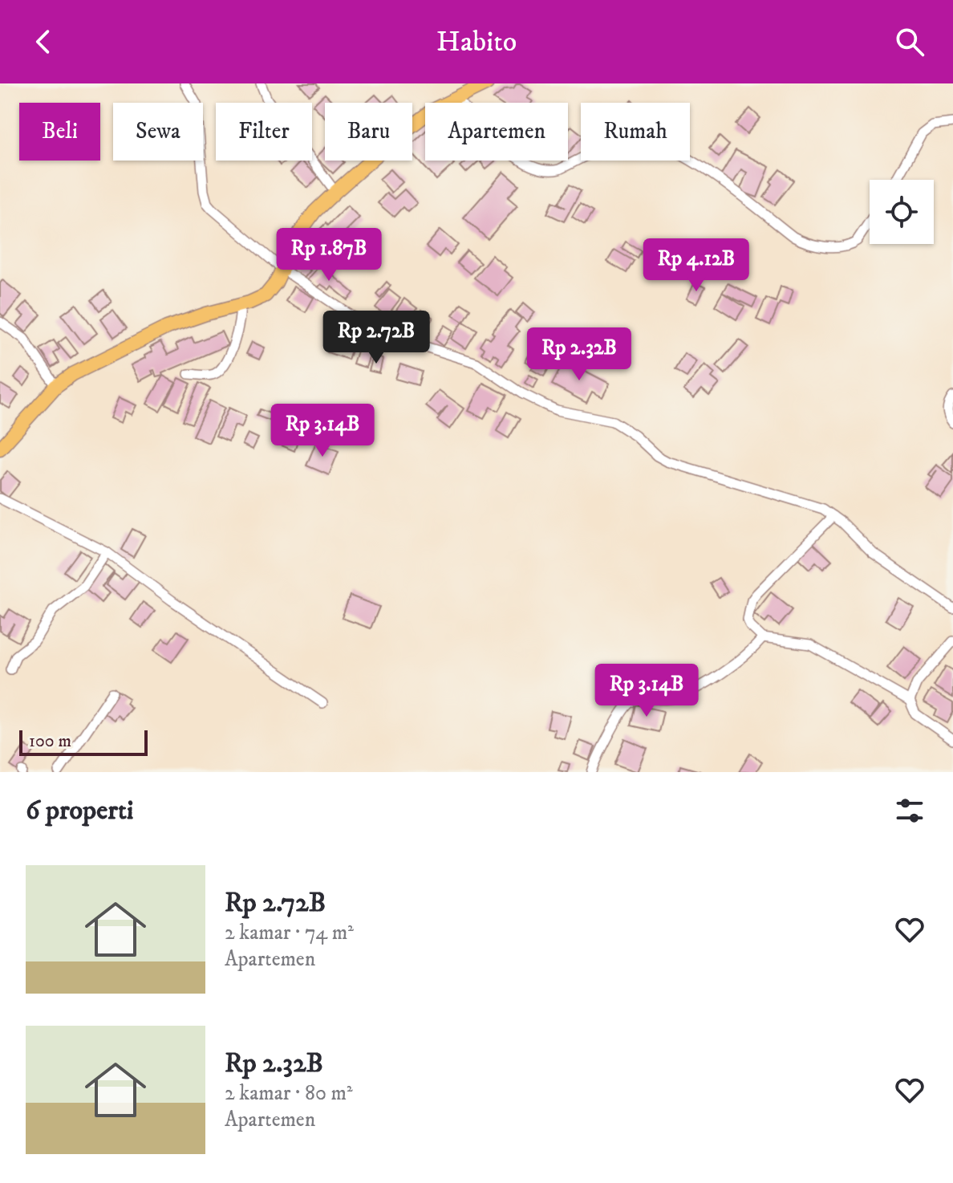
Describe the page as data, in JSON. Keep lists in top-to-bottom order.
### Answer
{
  "scale_bar": "100 m",
  "page": {
    "header": "Habito",
    "chip": [
      "Beli",
      "Sewa",
      "Filter",
      "Baru",
      "Apartemen",
      "Rumah"
    ],
    "price": [
      "Rp 1.87B",
      "Rp 4.12B",
      "Rp 2.72B",
      "Rp 2.32B",
      "Rp 3.14B",
      "Rp 3.14B"
    ],
    "scale": "100 m",
    "heading": "6 properti",
    "list": [
      {
        "name": "Rp 2.72B",
        "note": "2 kamar · 74 m² · Apartemen"
      },
      {
        "name": "Rp 2.32B",
        "note": "2 kamar · 80 m² · Apartemen"
      }
    ]
  }
}
